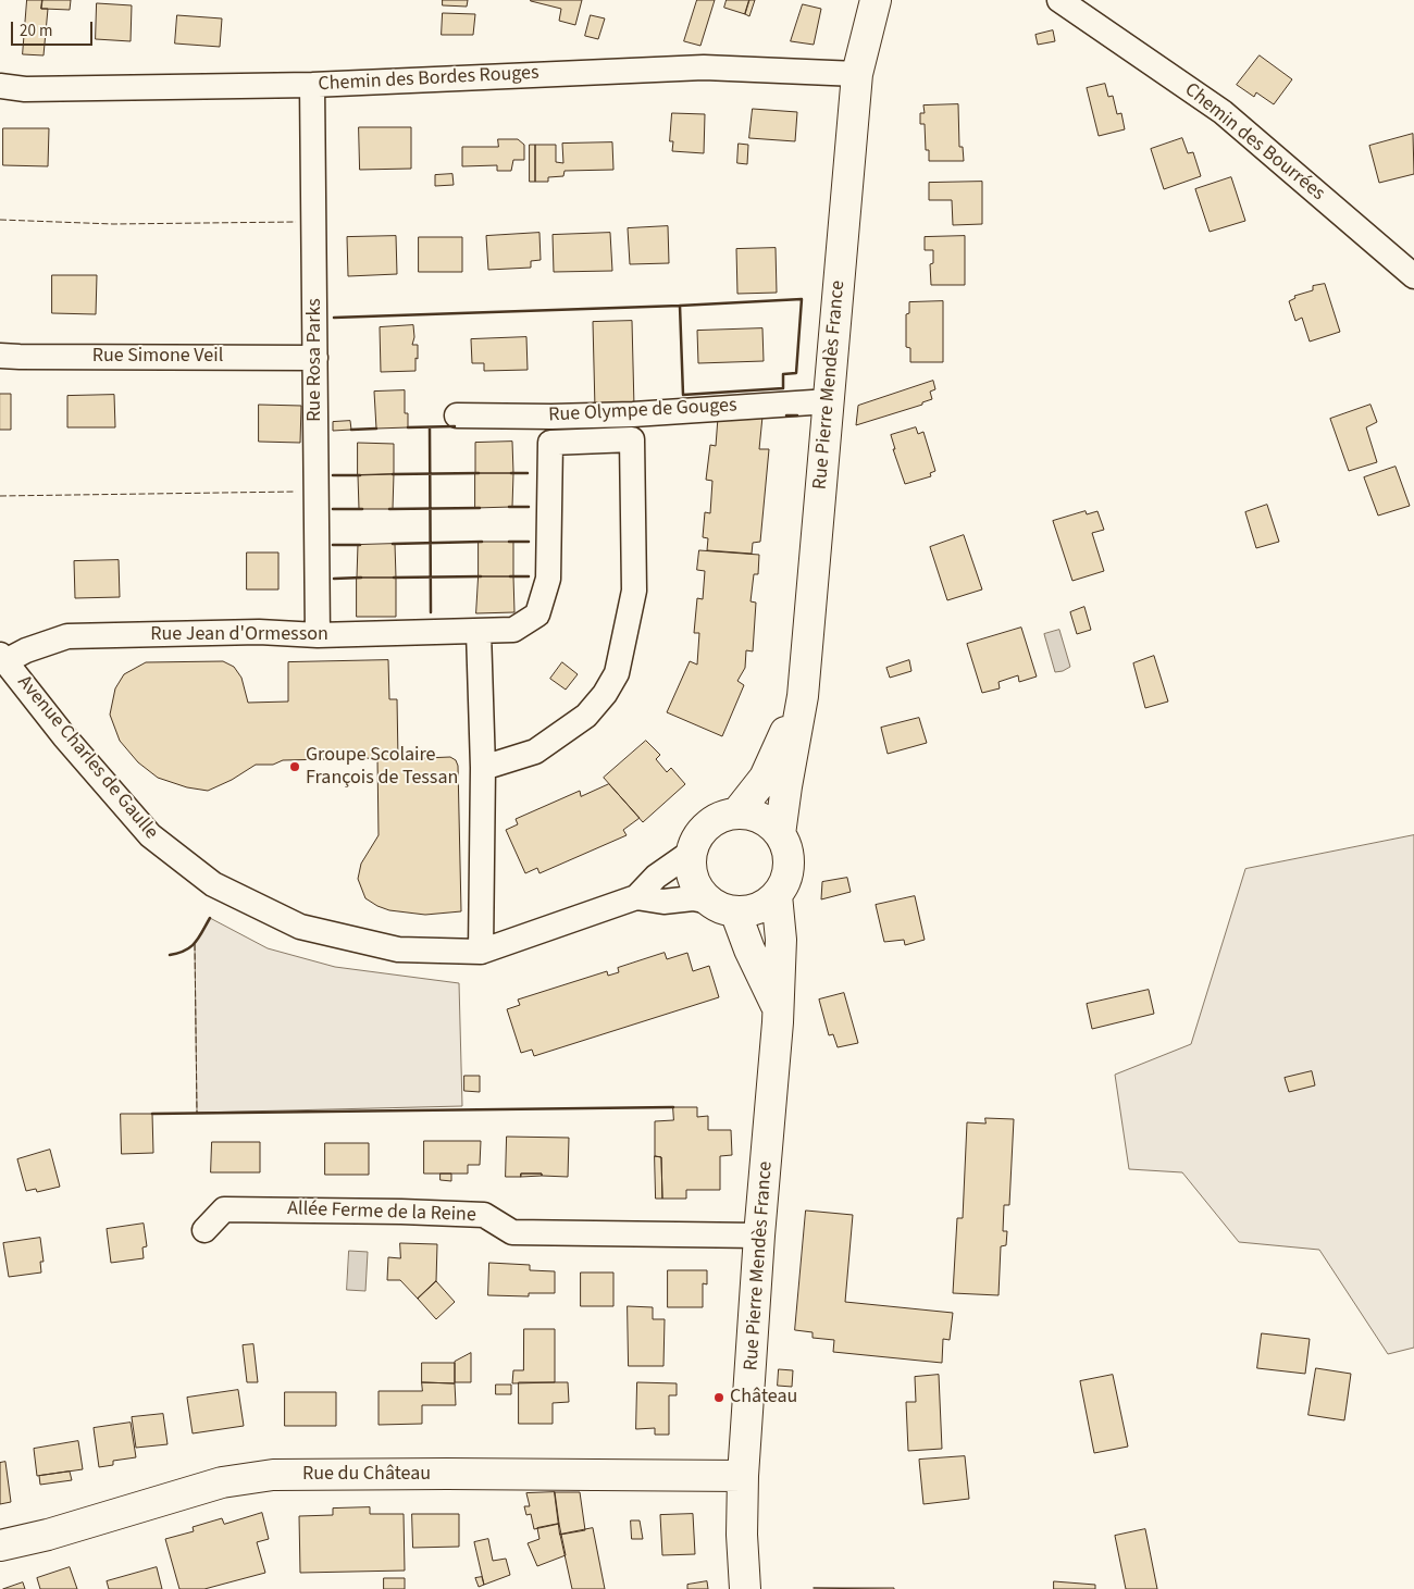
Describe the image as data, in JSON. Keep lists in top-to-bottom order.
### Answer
{
  "streets": {
    "street": [
      "Chemin des Bordes Rouges",
      "Chemin des Bourrées",
      "Rue Simone Veil",
      "Rue Rosa Parks",
      "Rue Pierre Mendès France",
      "Rue Olympe de Gouges",
      "Rue Jean d'Ormesson",
      "Avenue Charles de Gaulle",
      "Allée Ferme de la Reine",
      "Rue du Château"
    ]
  },
  "crossings": [
    ["Chemin des Bordes Rouges", "Rue Rosa Parks"],
    ["Chemin des Bordes Rouges", "Rue Pierre Mendès France"],
    ["Rue Simone Veil", "Rue Rosa Parks"],
    ["Rue Rosa Parks", "Rue Jean d'Ormesson"],
    ["Rue Pierre Mendès France", "Rue Olympe de Gouges"],
    ["Rue Pierre Mendès France", "Avenue Charles de Gaulle"],
    ["Rue Pierre Mendès France", "Allée Ferme de la Reine"],
    ["Rue Pierre Mendès France", "Rue du Château"],
    ["Rue Olympe de Gouges", "Rue Jean d'Ormesson"],
    ["Rue Jean d'Ormesson", "Avenue Charles de Gaulle"]
  ],
  "places": ["Groupe Scolaire François de Tessan", "Château"],
  "scale_bar": "20 m"
}
